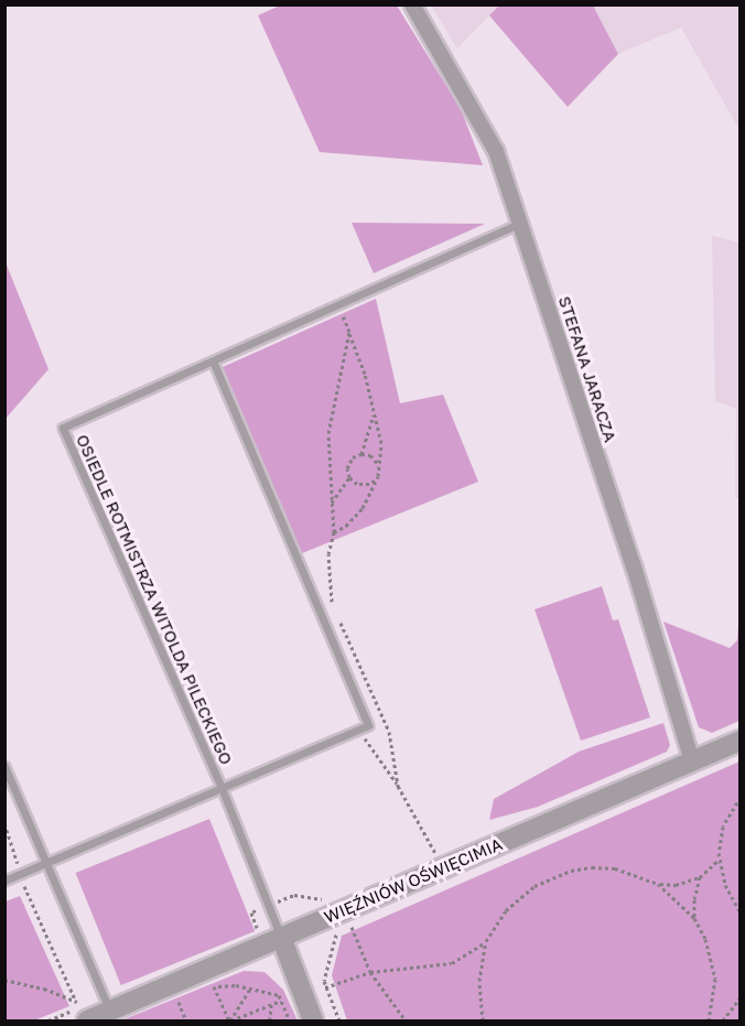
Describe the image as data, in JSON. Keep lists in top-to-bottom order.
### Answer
{
  "streets": {
    "street": ["STEFANA JARACZA", "WIĘŹNIÓW OŚWIĘCIMIA"],
    "lane": ["OSIEDLE ROTMISTRZA WITOLDA PILECKIEGO"]
  },
  "crossings": [
    ["STEFANA JARACZA", "OSIEDLE ROTMISTRZA WITOLDA PILECKIEGO"],
    ["STEFANA JARACZA", "WIĘŹNIÓW OŚWIĘCIMIA"],
    ["OSIEDLE ROTMISTRZA WITOLDA PILECKIEGO", "WIĘŹNIÓW OŚWIĘCIMIA"]
  ]
}
